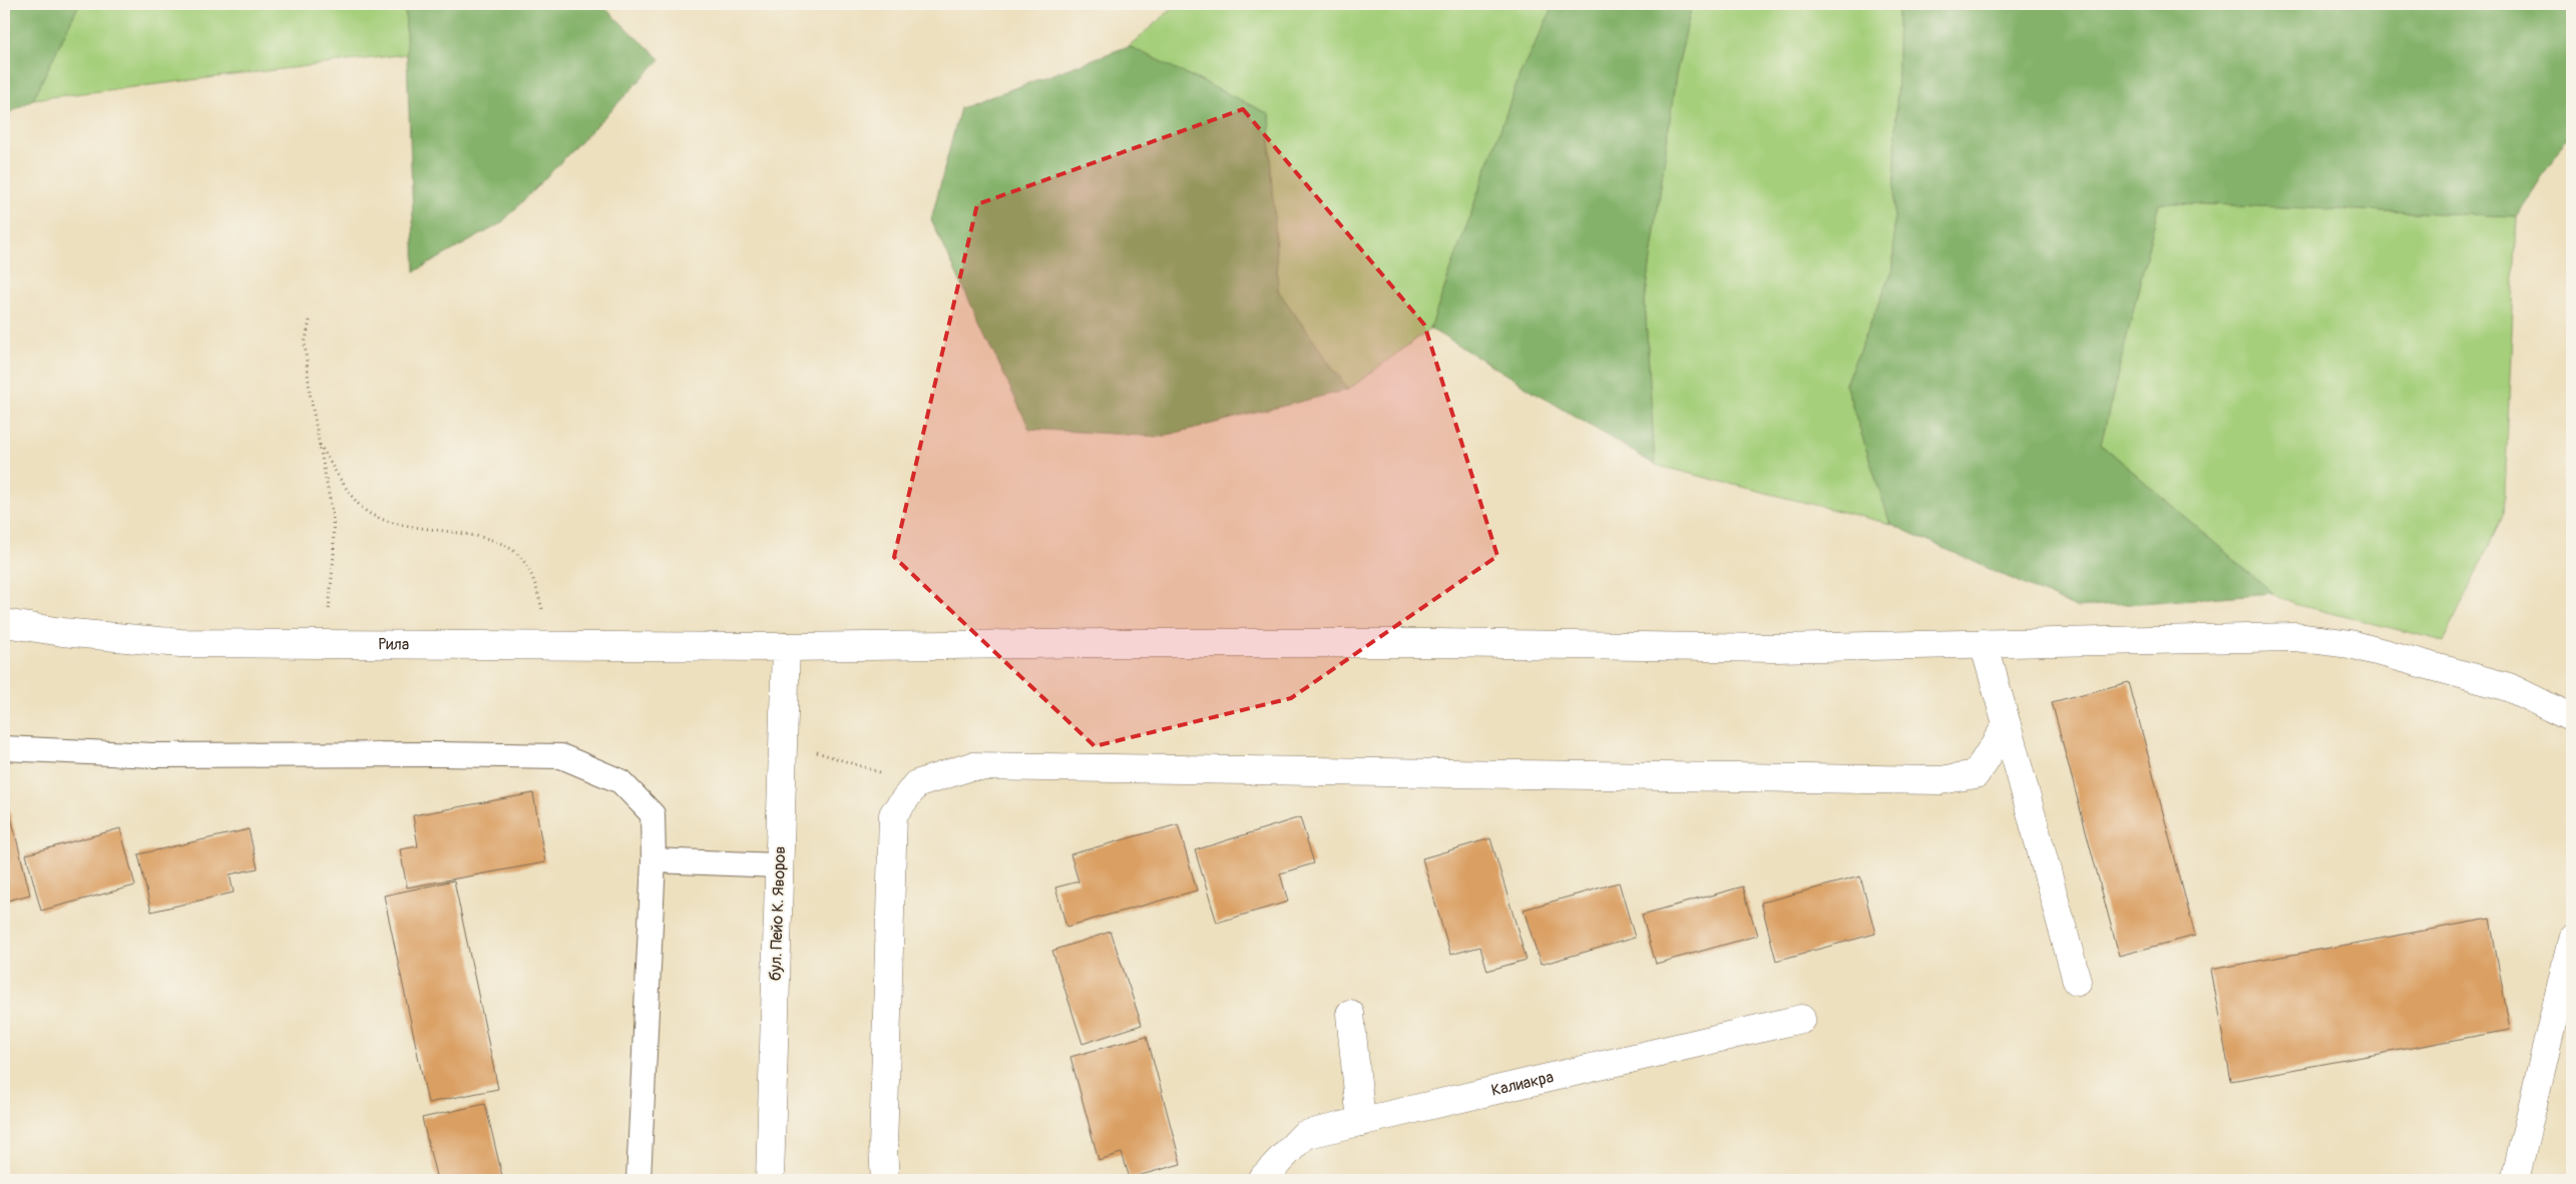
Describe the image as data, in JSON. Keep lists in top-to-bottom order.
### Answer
{
  "streets": {
    "street": ["Рила", "бул. Пейо К. Яворов", "Калиакра"]
  },
  "crossings": [
    ["Рила", "бул. Пейо К. Яворов"]
  ]
}
